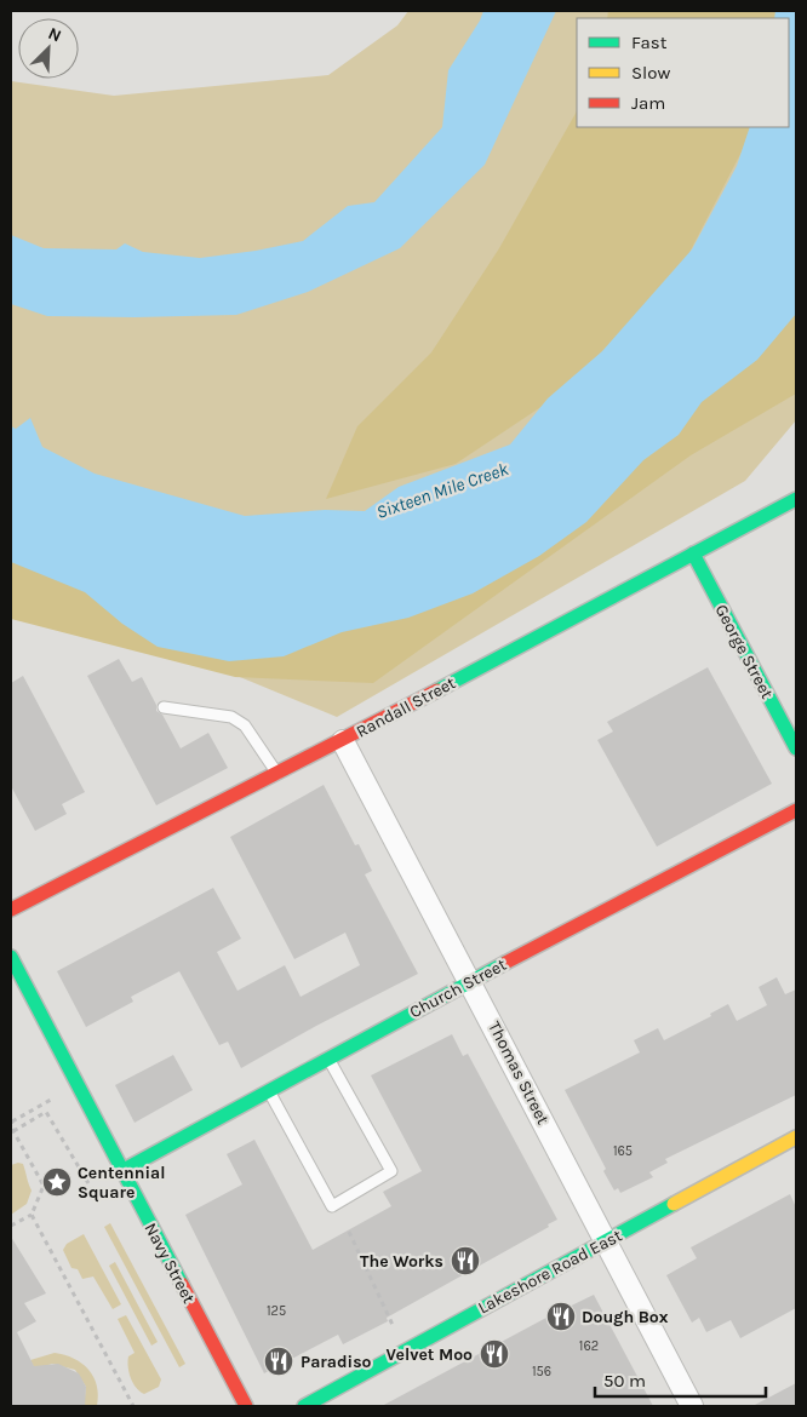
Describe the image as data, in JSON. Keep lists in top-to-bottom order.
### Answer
{
  "streets": {
    "street": [
      "George Street",
      "Randall Street",
      "Church Street",
      "Thomas Street",
      "Navy Street",
      "Lakeshore Road East"
    ]
  },
  "crossings": [
    ["George Street", "Randall Street"],
    ["Randall Street", "Thomas Street"],
    ["Church Street", "Thomas Street"],
    ["Church Street", "Navy Street"],
    ["Thomas Street", "Lakeshore Road East"]
  ],
  "water": ["Sixteen Mile Creek"],
  "places": {
    "place": ["Centennial Square"],
    "restaurant": [
      "The Works",
      "Dough Box",
      "Velvet Moo",
      "Paradiso"
    ]
  },
  "house_numbers": [
    "165",
    "125",
    "162",
    "156"
  ],
  "legend": ["Fast", "Slow", "Jam"],
  "scale_bar": "50 m",
  "north": "top right"
}
